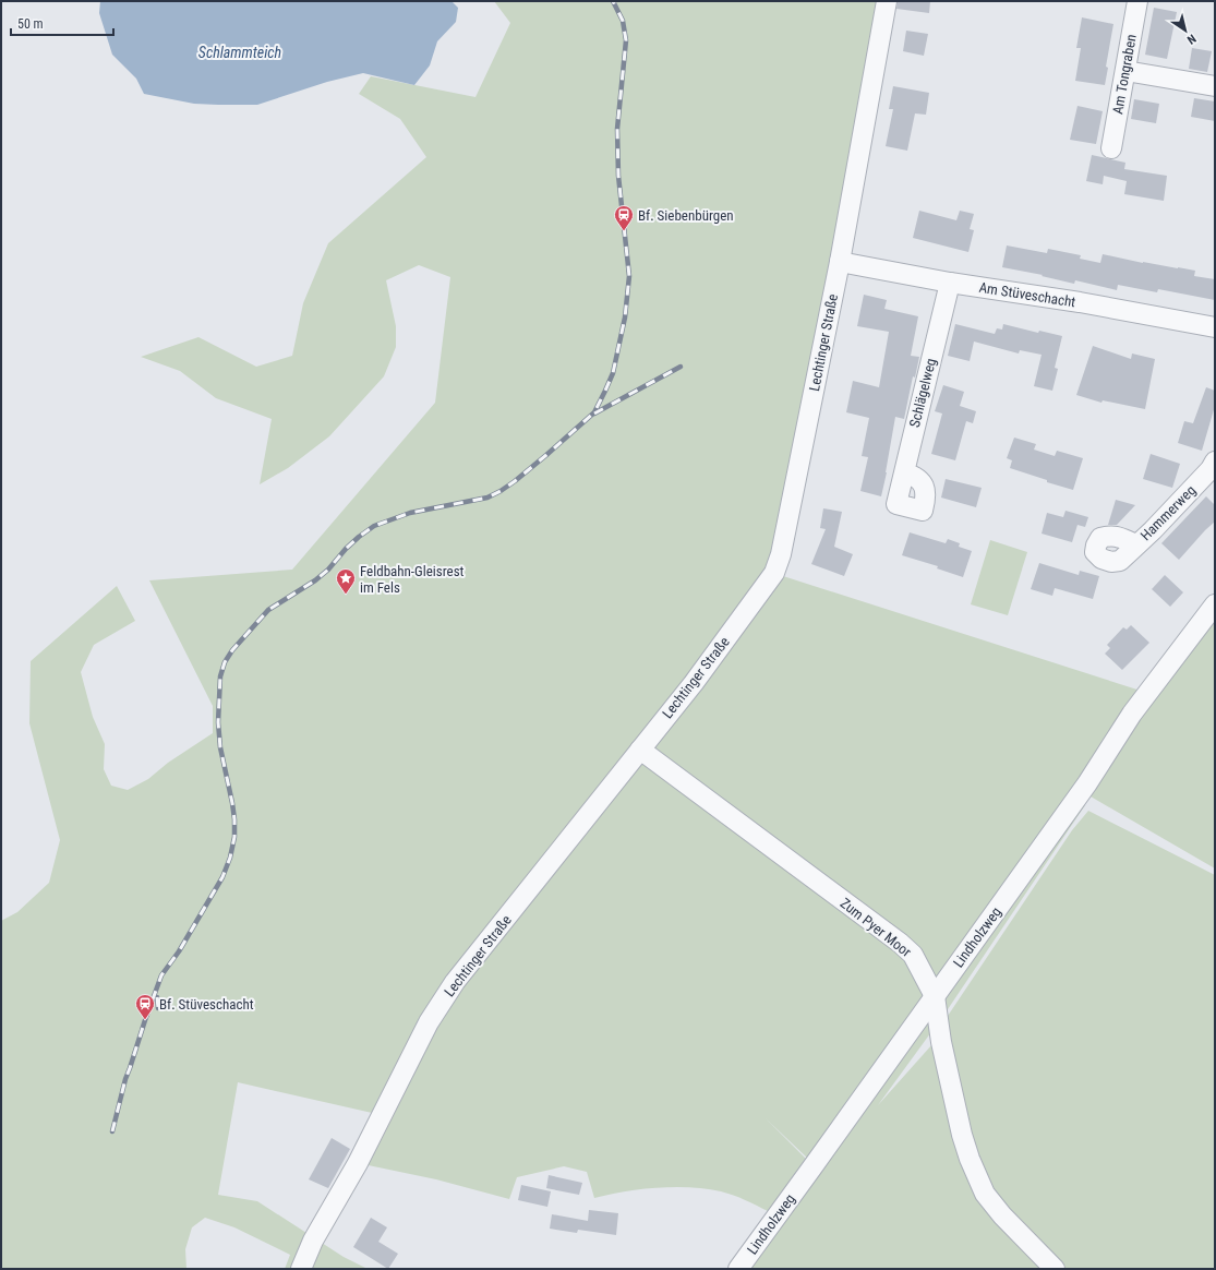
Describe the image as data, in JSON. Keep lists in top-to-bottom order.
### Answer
{
  "streets": {
    "street": [
      "Am Tongraben",
      "Am Stüveschacht",
      "Lechtinger Straße",
      "Schlägelweg",
      "Hammerweg",
      "Zum Pyer Moor",
      "Lindholzweg"
    ]
  },
  "crossings": [
    ["Am Stüveschacht", "Lechtinger Straße"],
    ["Am Stüveschacht", "Schlägelweg"],
    ["Lechtinger Straße", "Zum Pyer Moor"],
    ["Zum Pyer Moor", "Lindholzweg"]
  ],
  "water": ["Schlammteich"],
  "places": {
    "station": ["Bf. Siebenbürgen", "Bf. Stüveschacht"],
    "place": ["Feldbahn-Gleisrest im Fels"]
  },
  "scale_bar": "50 m",
  "north": "bottom right"
}
